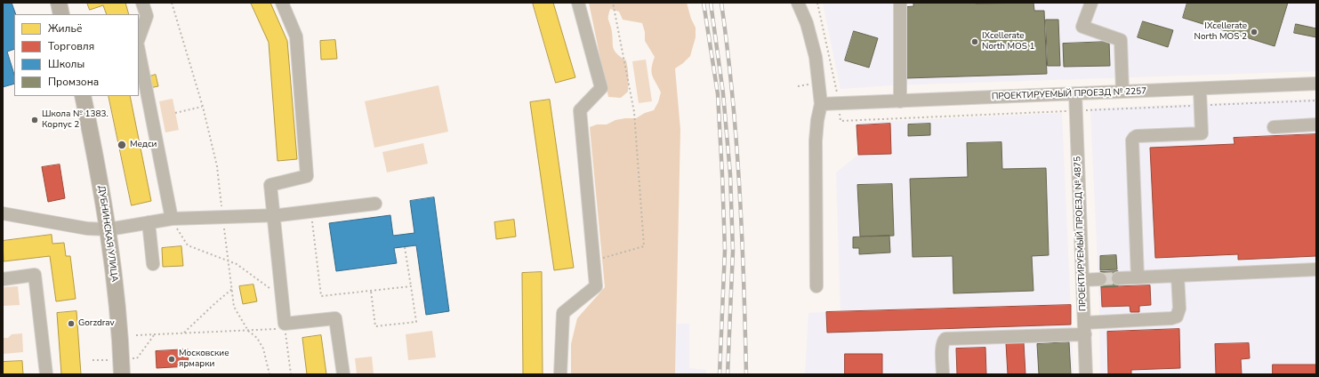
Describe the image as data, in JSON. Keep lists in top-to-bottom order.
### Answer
{
  "streets": {
    "main road": ["ДУБНИНСКАЯ УЛИЦА"],
    "street": ["ПРОЕКТИРУЕМЫЙ ПРОЕЗД № 2257", "ПРОЕКТИРУЕМЫЙ ПРОЕЗД № 4875"]
  },
  "crossings": [
    ["ПРОЕКТИРУЕМЫЙ ПРОЕЗД № 2257", "ПРОЕКТИРУЕМЫЙ ПРОЕЗД № 4875"]
  ],
  "places": [
    "IXcellerate North MOS 2",
    "IXcellerate North MOS 1",
    "Школа № 1383. Корпус 2",
    "Медси",
    "Gorzdrav",
    "Московские ярмарки"
  ],
  "legend": [
    "Жильё",
    "Торговля",
    "Школы",
    "Промзона"
  ]
}
